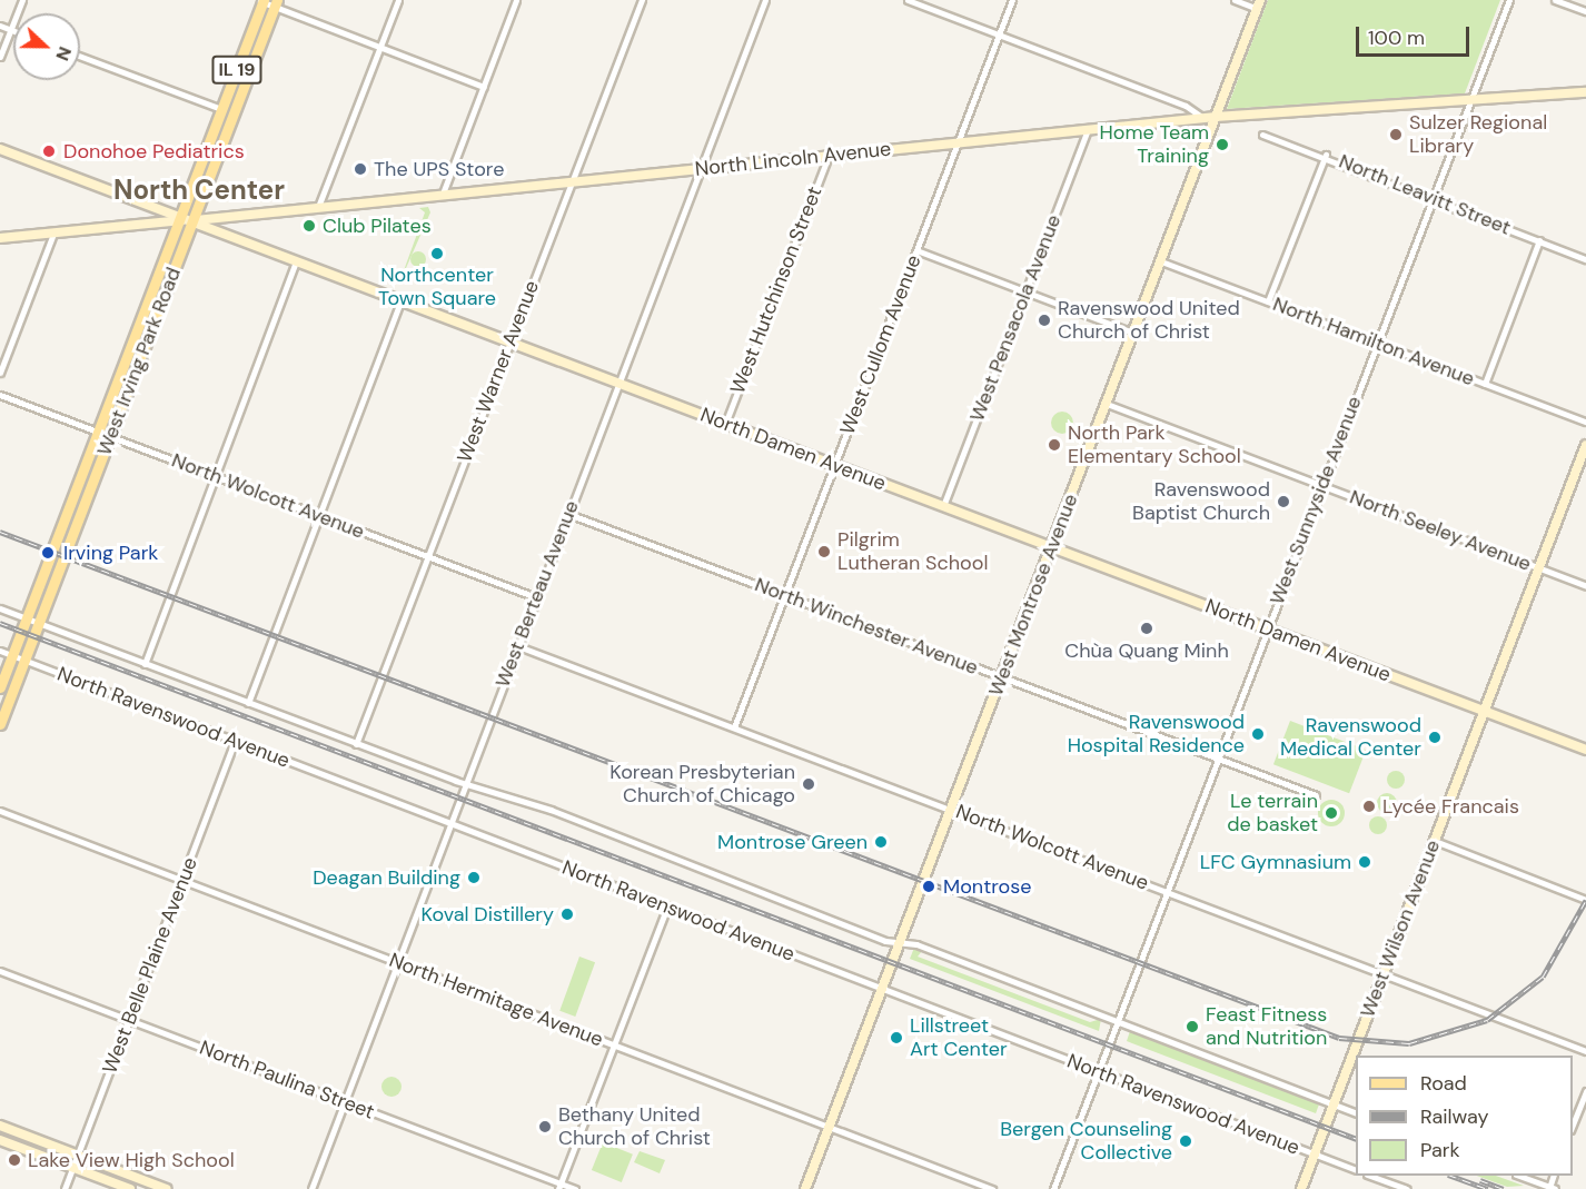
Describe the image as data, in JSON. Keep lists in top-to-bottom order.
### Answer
{
  "streets": {
    "main road": [
      "IL 19",
      "North Lincoln Avenue",
      "West Irving Park Road",
      "North Damen Avenue",
      "West Montrose Avenue",
      "West Wilson Avenue"
    ],
    "street": [
      "North Leavitt Street",
      "West Hutchinson Street",
      "West Pensacola Avenue",
      "North Hamilton Avenue",
      "West Cullom Avenue",
      "West Warner Avenue",
      "North Wolcott Avenue",
      "West Sunnyside Avenue",
      "North Seeley Avenue",
      "West Berteau Avenue",
      "North Winchester Avenue",
      "North Ravenswood Avenue",
      "West Belle Plaine Avenue",
      "North Hermitage Avenue",
      "North Paulina Street"
    ]
  },
  "crossings": [
    ["North Lincoln Avenue", "West Hutchinson Street"],
    ["North Lincoln Avenue", "West Pensacola Avenue"],
    ["North Lincoln Avenue", "West Cullom Avenue"],
    ["North Lincoln Avenue", "West Irving Park Road"],
    ["North Lincoln Avenue", "West Warner Avenue"],
    ["North Lincoln Avenue", "North Damen Avenue"],
    ["North Lincoln Avenue", "West Sunnyside Avenue"],
    ["North Lincoln Avenue", "West Berteau Avenue"],
    ["North Lincoln Avenue", "West Montrose Avenue"],
    ["North Leavitt Street", "West Sunnyside Avenue"],
    ["West Hutchinson Street", "North Damen Avenue"],
    ["West Pensacola Avenue", "North Damen Avenue"],
    ["North Hamilton Avenue", "West Sunnyside Avenue"],
    ["North Hamilton Avenue", "West Montrose Avenue"],
    ["West Cullom Avenue", "North Damen Avenue"],
    ["West Cullom Avenue", "North Wolcott Avenue"],
    ["West Cullom Avenue", "North Winchester Avenue"],
    ["West Irving Park Road", "North Damen Avenue"],
    ["West Irving Park Road", "North Wolcott Avenue"],
    ["West Irving Park Road", "North Ravenswood Avenue"],
    ["West Warner Avenue", "North Damen Avenue"],
    ["West Warner Avenue", "North Wolcott Avenue"],
    ["West Warner Avenue", "North Ravenswood Avenue"],
    ["North Damen Avenue", "West Sunnyside Avenue"],
    ["North Damen Avenue", "West Berteau Avenue"],
    ["North Damen Avenue", "West Montrose Avenue"],
    ["North Damen Avenue", "West Wilson Avenue"],
    ["North Wolcott Avenue", "West Sunnyside Avenue"],
    ["North Wolcott Avenue", "West Berteau Avenue"],
    ["North Wolcott Avenue", "West Montrose Avenue"],
    ["North Wolcott Avenue", "West Wilson Avenue"],
    ["West Sunnyside Avenue", "North Seeley Avenue"],
    ["West Sunnyside Avenue", "North Winchester Avenue"],
    ["West Sunnyside Avenue", "North Ravenswood Avenue"],
    ["North Seeley Avenue", "West Montrose Avenue"],
    ["North Seeley Avenue", "West Wilson Avenue"],
    ["West Berteau Avenue", "North Winchester Avenue"],
    ["West Berteau Avenue", "North Ravenswood Avenue"],
    ["West Berteau Avenue", "North Hermitage Avenue"],
    ["West Berteau Avenue", "North Paulina Street"],
    ["West Montrose Avenue", "North Winchester Avenue"],
    ["West Montrose Avenue", "North Ravenswood Avenue"],
    ["West Montrose Avenue", "North Hermitage Avenue"],
    ["North Ravenswood Avenue", "West Wilson Avenue"],
    ["North Ravenswood Avenue", "West Belle Plaine Avenue"],
    ["West Belle Plaine Avenue", "North Hermitage Avenue"],
    ["West Belle Plaine Avenue", "North Paulina Street"]
  ],
  "districts": ["North Center"],
  "places": [
    "Sulzer Regional Library",
    "Home Team Training",
    "Donohoe Pediatrics",
    "The UPS Store",
    "Club Pilates",
    "Northcenter Town Square",
    "Ravenswood United Church of Christ",
    "North Park Elementary School",
    "Ravenswood Baptist Church",
    "Pilgrim Lutheran School",
    "Irving Park",
    "Chùa Quang Minh",
    "Ravenswood Hospital Residence",
    "Ravenswood Medical Center",
    "Korean Presbyterian Church of Chicago",
    "Lycée Francais",
    "Le terrain de basket",
    "Montrose Green",
    "LFC Gymnasium",
    "Deagan Building",
    "Montrose",
    "Koval Distillery",
    "Feast Fitness and Nutrition",
    "Lillstreet Art Center",
    "Bethany United Church of Christ",
    "Bergen Counseling Collective",
    "Lake View High School"
  ],
  "legend": ["Road", "Railway", "Park"],
  "scale_bar": "100 m",
  "north": "right"
}
